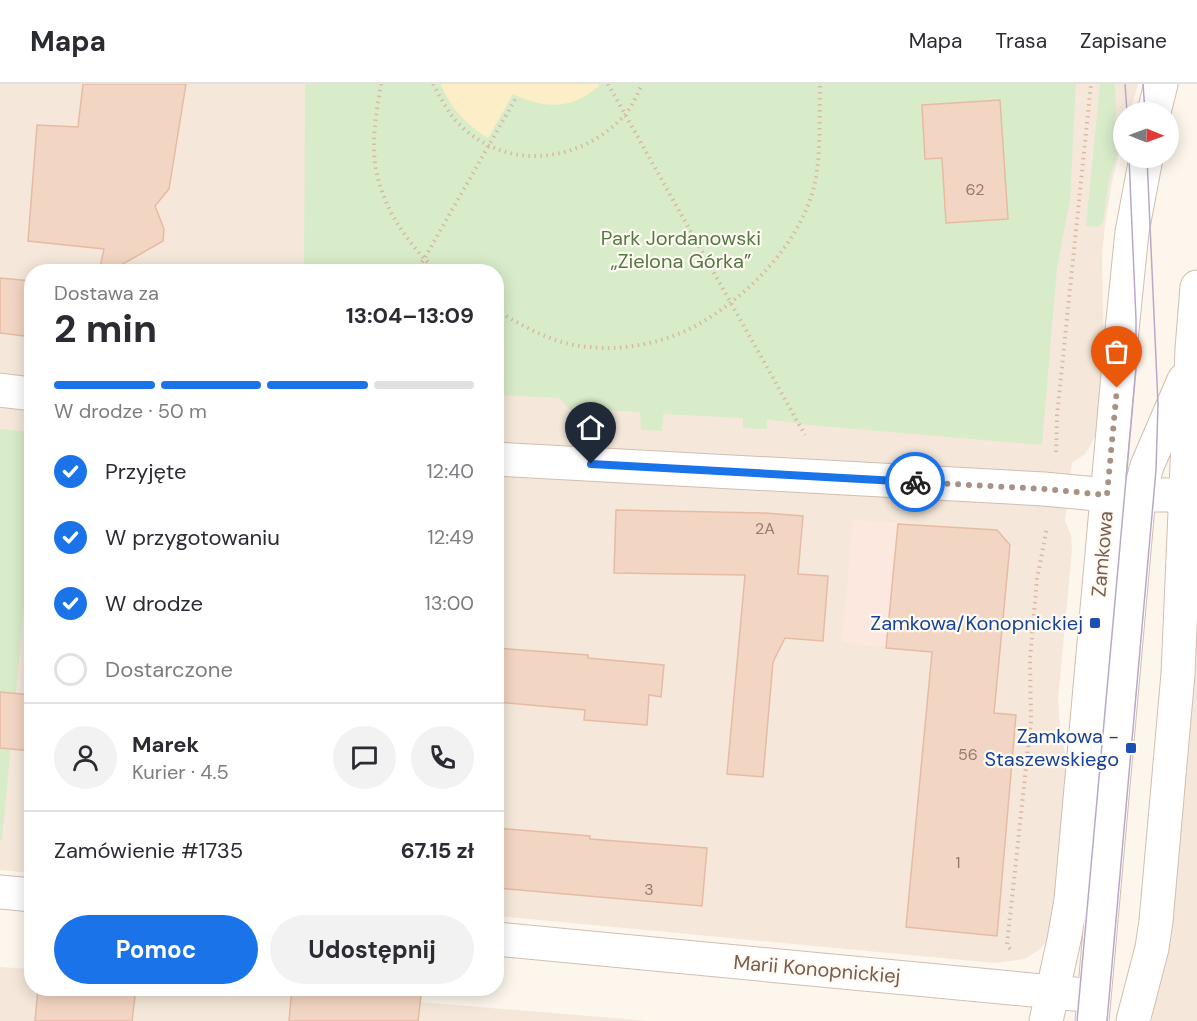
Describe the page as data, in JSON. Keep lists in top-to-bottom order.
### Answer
{
  "streets": {
    "street": ["Zamkowa", "Marii Konopnickiej"]
  },
  "crossings": [
    ["Zamkowa", "Marii Konopnickiej"]
  ],
  "parks": ["Park Jordanowski „Zielona Górka”"],
  "places": {
    "transit": ["Zamkowa/Konopnickiej", "Zamkowa - Staszewskiego"]
  },
  "house_numbers": [
    "62",
    "2A",
    "56",
    "1",
    "3"
  ],
  "north": "right",
  "page": {
    "header": "Mapa",
    "nav": ["Mapa", "Trasa", "Zapisane"],
    "heading": ["2 min", "Dostawa za", "13:04–13:09"],
    "panel": [
      "Marek",
      "Kurier · 4.5",
      "Zamówienie #1735",
      "67.15 zł"
    ],
    "bar": "W drodze · 50 m",
    "list": [
      ["Przyjęte", "12:40"],
      ["W przygotowaniu", "12:49"],
      ["W drodze", "13:00"],
      "Dostarczone"
    ],
    "buttons": ["Pomoc", "Udostępnij"]
  }
}
